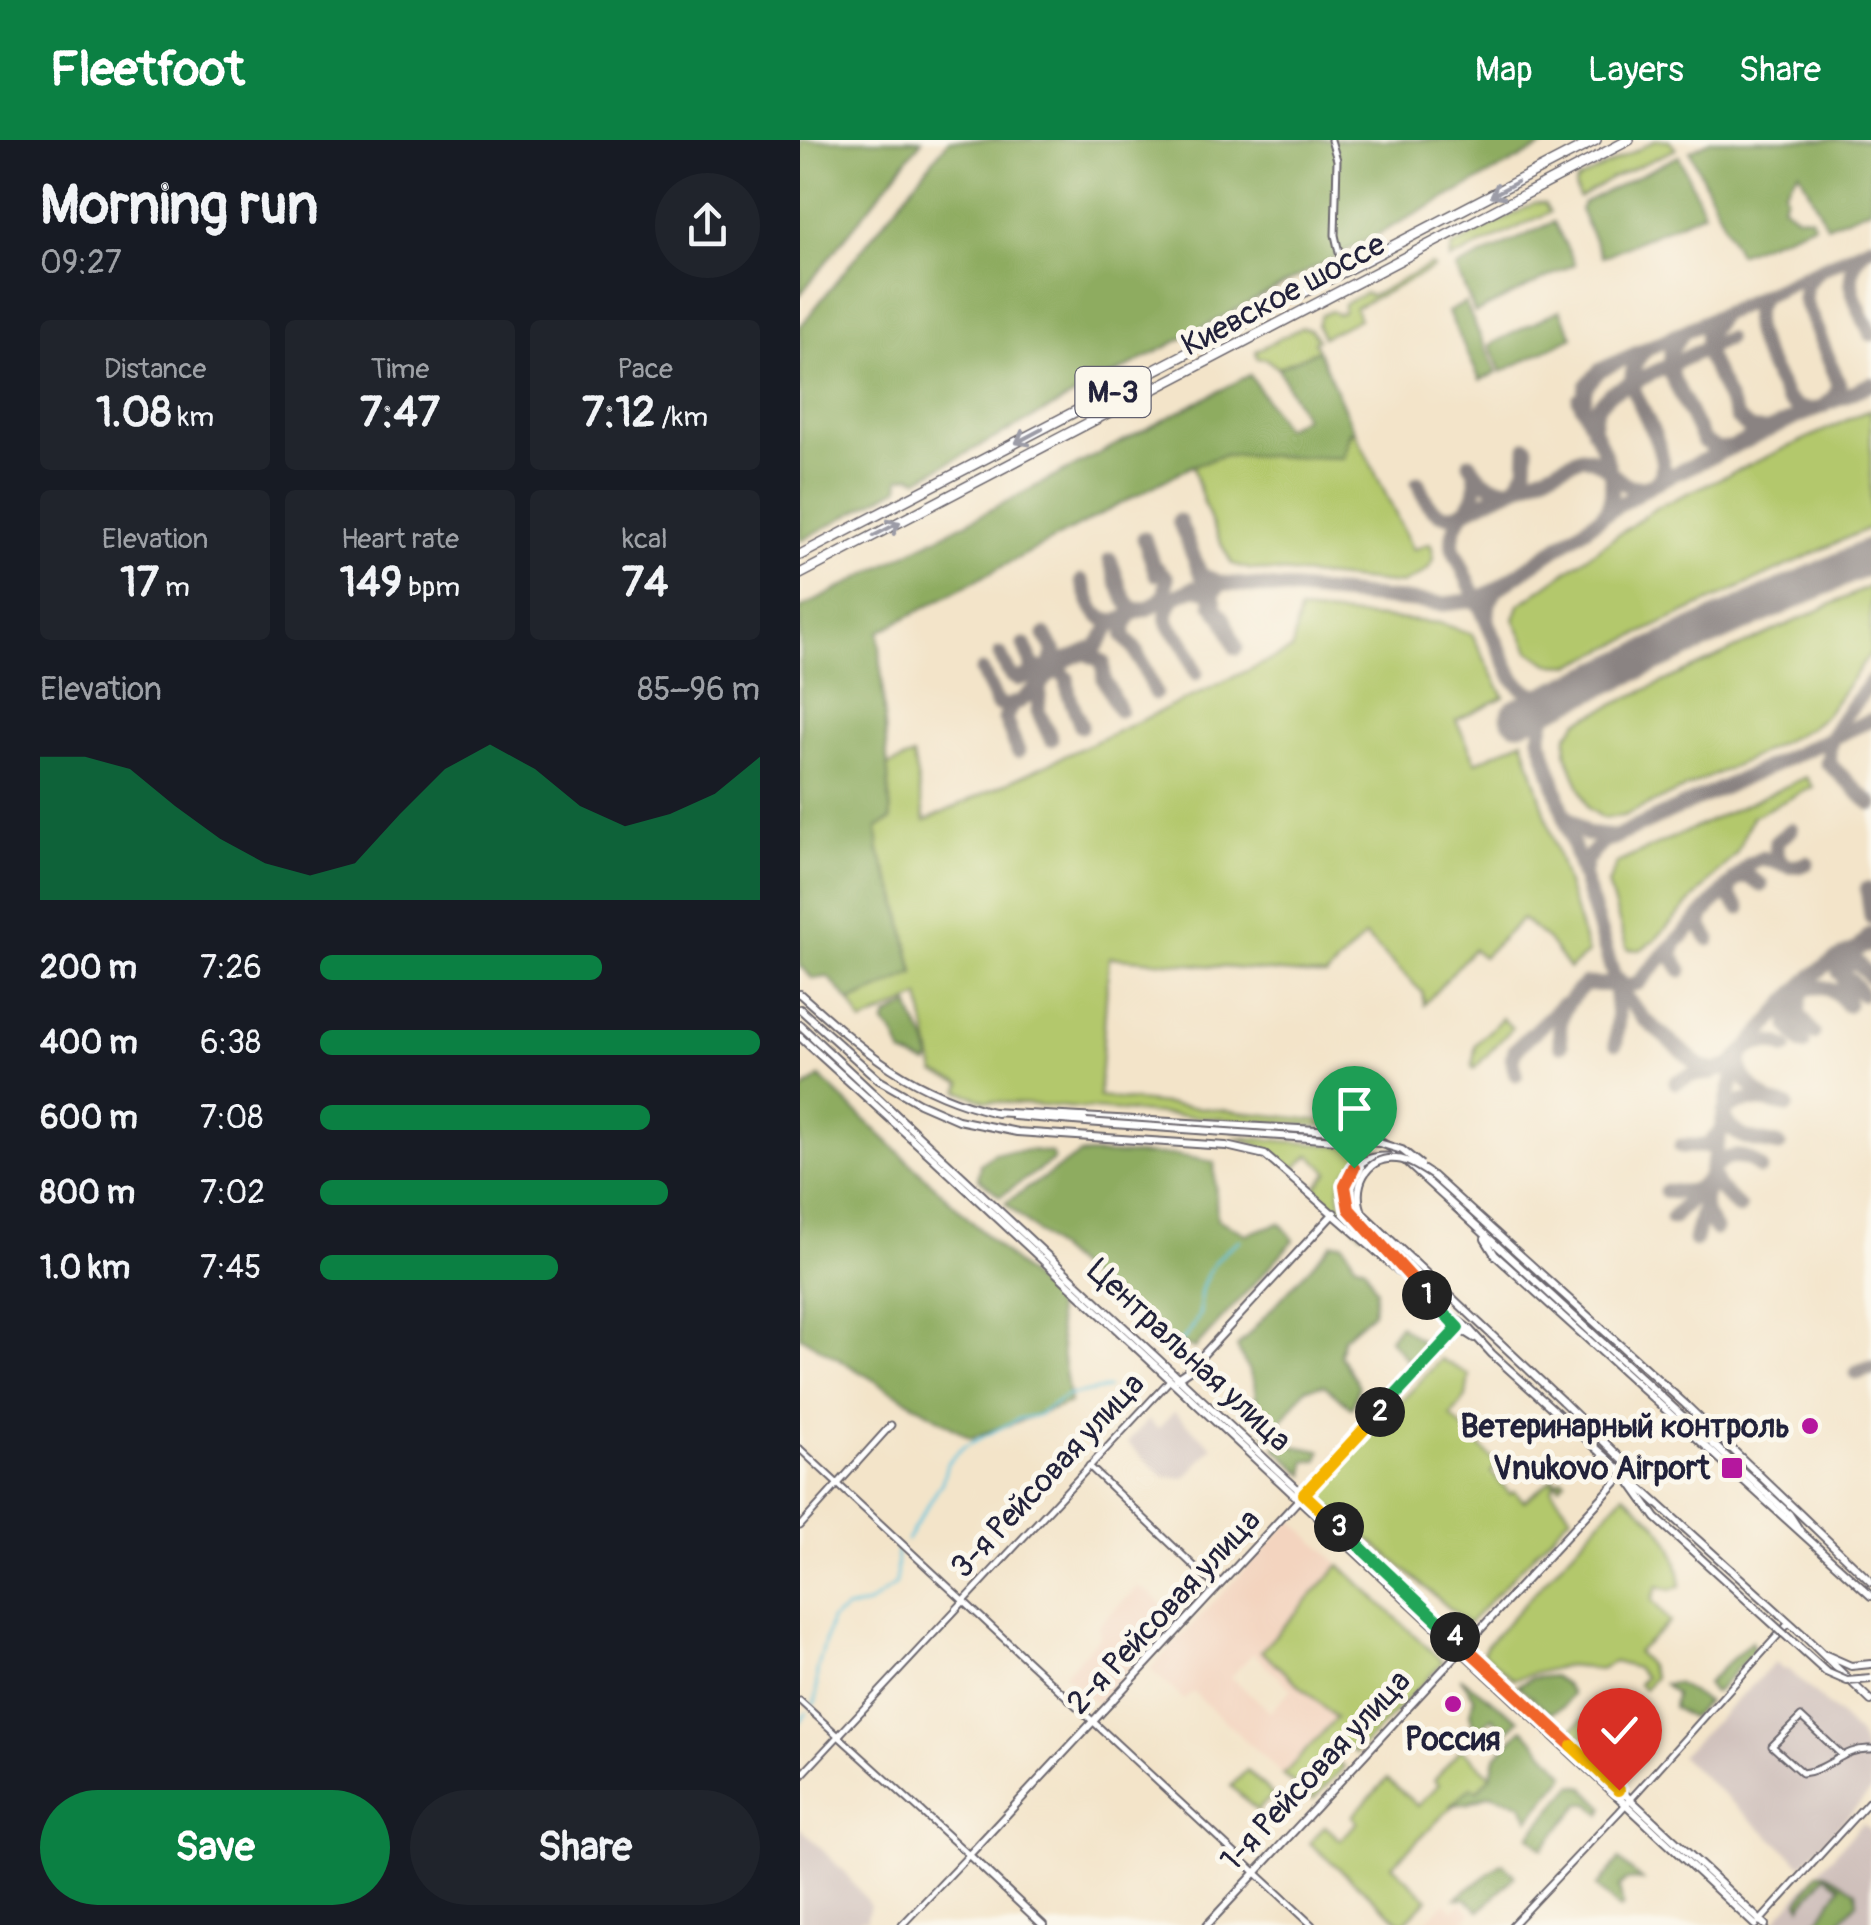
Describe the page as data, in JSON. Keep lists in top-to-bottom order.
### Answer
{
  "streets": {
    "highway": ["Киевское шоссе", "М-3"],
    "main road": [
      "Центральная улица",
      "3-я Рейсовая улица",
      "2-я Рейсовая улица",
      "1-я Рейсовая улица"
    ]
  },
  "crossings": [
    ["Центральная улица", "3-я Рейсовая улица"],
    ["Центральная улица", "2-я Рейсовая улица"],
    ["Центральная улица", "1-я Рейсовая улица"]
  ],
  "places": {
    "other": ["Ветеринарный контроль", "Россия"],
    "transit": ["Vnukovo Airport"]
  },
  "page": {
    "header": "Fleetfoot",
    "nav": ["Map", "Layers", "Share"],
    "heading": ["Morning run", "09:27"],
    "stats": [
      ["Distance", "1.08 km"],
      ["Time", "7:47"],
      ["Pace", "7:12 /km"],
      ["Elevation", "17 m"],
      ["Heart rate", "149 bpm"],
      ["kcal", "74"]
    ],
    "chart": ["Elevation", "85–96 m"],
    "list": [
      {
        "name": "200 m",
        "note": "7:26"
      },
      {
        "name": "400 m",
        "note": "6:38"
      },
      {
        "name": "600 m",
        "note": "7:08"
      },
      {
        "name": "800 m",
        "note": "7:02"
      },
      {
        "name": "1.0 km",
        "note": "7:45"
      }
    ],
    "pins": [
      "1",
      "2",
      "3",
      "4"
    ],
    "buttons": ["Save", "Share"]
  }
}
